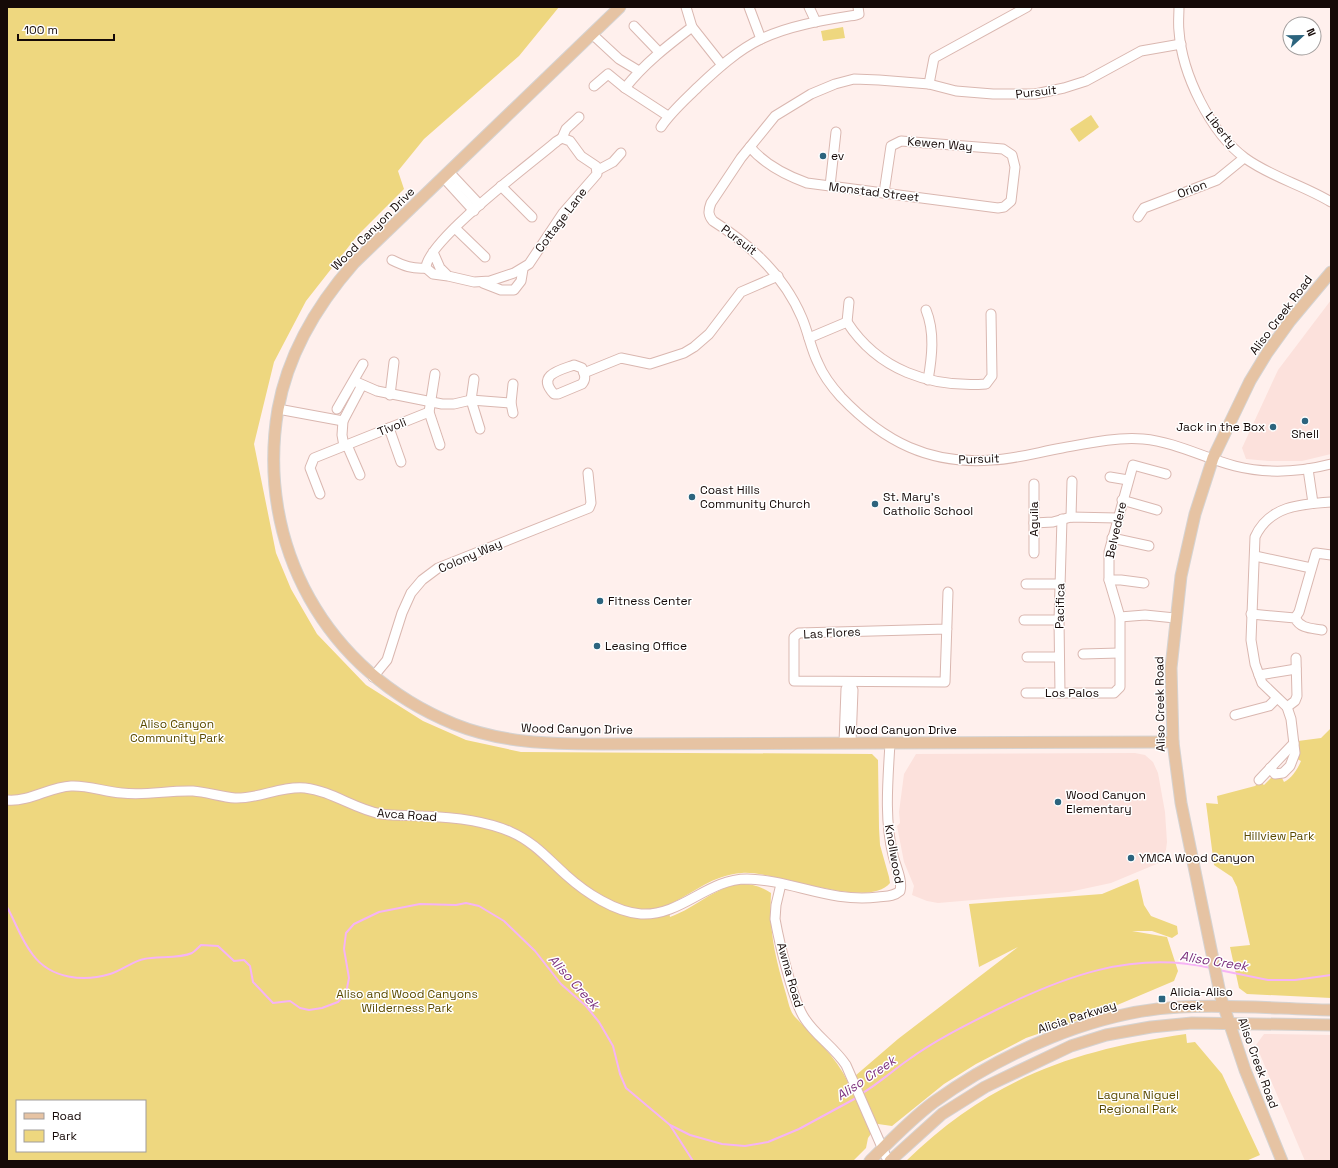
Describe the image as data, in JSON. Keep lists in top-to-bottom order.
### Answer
{
  "streets": {
    "main road": ["Wood Canyon Drive", "Aliso Creek Road", "Alicia Parkway"],
    "street": [
      "Pursuit",
      "Liberty",
      "Kewen Way",
      "Orion",
      "Monstad Street",
      "Cottage Lane",
      "Tivoli",
      "Aguila",
      "Belvedere",
      "Colony Way",
      "Pacifica",
      "Las Flores",
      "Los Palos",
      "Avca Road",
      "Knollwood",
      "Awma Road"
    ]
  },
  "crossings": [
    ["Pursuit", "Liberty"],
    ["Pursuit", "Monstad Street"],
    ["Pursuit", "Aliso Creek Road"],
    ["Liberty", "Orion"],
    ["Kewen Way", "Monstad Street"],
    ["Wood Canyon Drive", "Aliso Creek Road"],
    ["Wood Canyon Drive", "Colony Way"],
    ["Wood Canyon Drive", "Knollwood"],
    ["Aliso Creek Road", "Alicia Parkway"],
    ["Belvedere", "Los Palos"],
    ["Pacifica", "Los Palos"],
    ["Avca Road", "Knollwood"],
    ["Avca Road", "Awma Road"],
    ["Knollwood", "Awma Road"],
    ["Awma Road", "Alicia Parkway"]
  ],
  "water": ["Aliso Creek"],
  "parks": [
    "Aliso Canyon Community Park",
    "Hillview Park",
    "Aliso and Wood Canyons Wilderness Park",
    "Laguna Niguel Regional Park"
  ],
  "places": {
    "other": [
      "ev",
      "Shell",
      "Jack in the Box",
      "Coast Hills Community Church",
      "St. Mary's Catholic School",
      "Fitness Center",
      "Leasing Office",
      "Wood Canyon Elementary",
      "YMCA Wood Canyon"
    ],
    "transit": ["Alicia-Aliso Creek"]
  },
  "legend": ["Road", "Park"],
  "scale_bar": "100 m",
  "north": "right"
}
